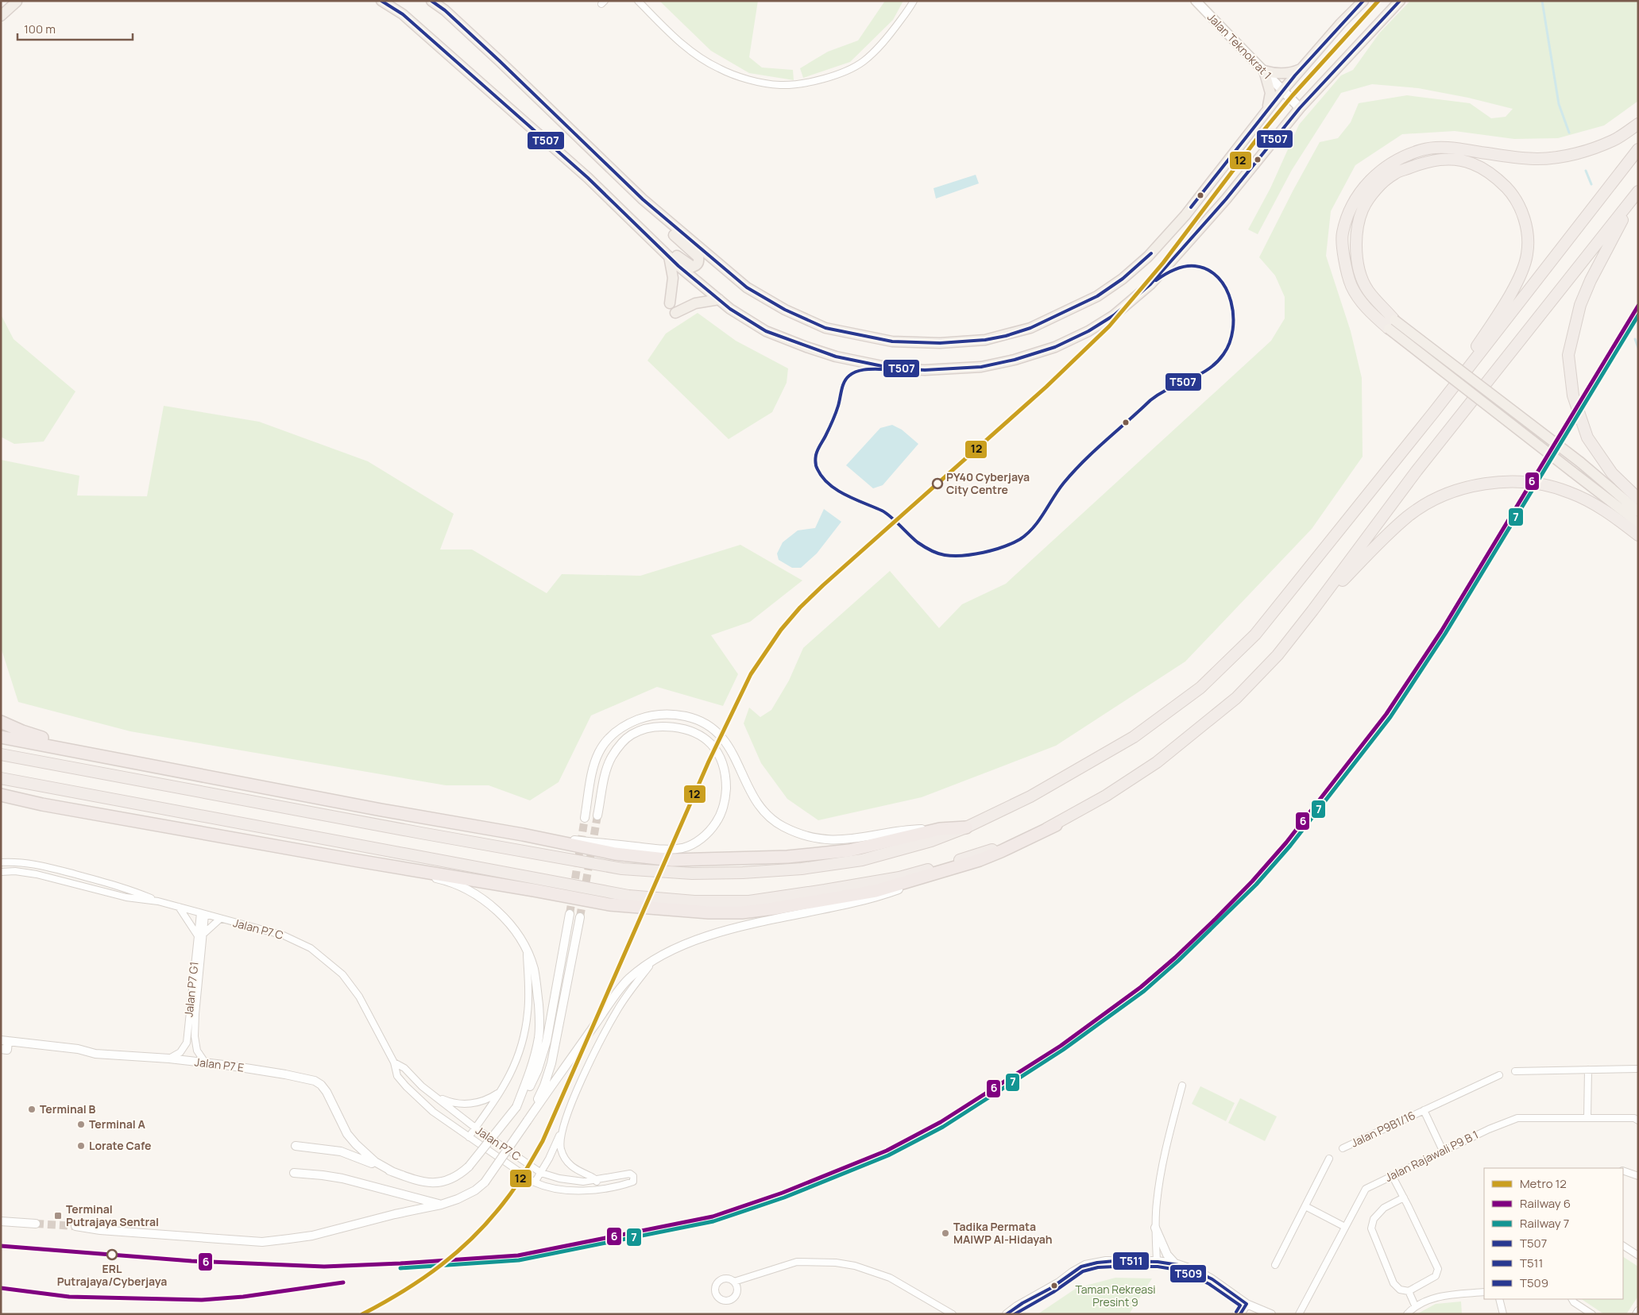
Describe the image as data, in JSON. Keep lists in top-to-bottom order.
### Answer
{
  "streets": {
    "main road": ["Jalan Teknokrat 1"],
    "street": [
      "Jalan P7 C",
      "Jalan P7 G1",
      "Jalan P7 E",
      "Jalan P9B1/16",
      "Jalan Rajawali P9 B 1"
    ]
  },
  "crossings": [
    ["Jalan P7 C", "Jalan P7 G1"],
    ["Jalan P7 G1", "Jalan P7 E"],
    ["Jalan P9B1/16", "Jalan Rajawali P9 B 1"]
  ],
  "parks": ["Taman Rekreasi Presint 9"],
  "places": {
    "other": [
      "PY40 Cyberjaya City Centre",
      "Terminal B",
      "Terminal A",
      "Lorate Cafe",
      "Tadika Permata MAIWP Al-Hidayah",
      "ERL Putrajaya/Cyberjaya"
    ],
    "transit": ["Terminal Putrajaya Sentral"]
  },
  "lines": [
    "metro line 12",
    "transit line T507",
    "rail line 6",
    "rail line 7",
    "transit line T511",
    "transit line T509"
  ],
  "legend": [
    "Metro 12",
    "Railway 6",
    "Railway 7",
    "T507",
    "T511",
    "T509"
  ],
  "scale_bar": "100 m"
}
